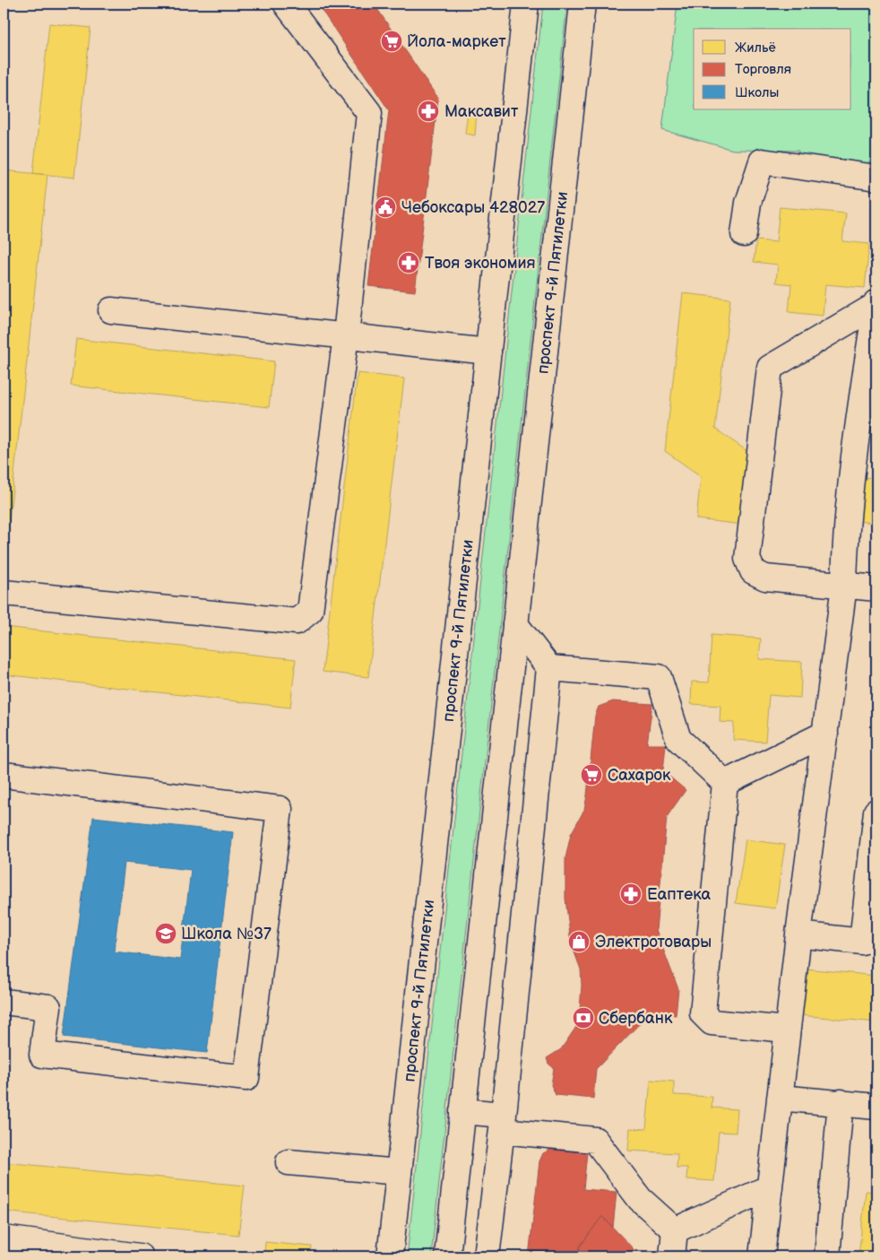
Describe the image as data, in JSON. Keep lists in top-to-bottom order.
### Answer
{
  "streets": {
    "main road": ["проспект 9-й Пятилетки"]
  },
  "places": {
    "supermarket": ["Йола-маркет", "Сахарок"],
    "pharmacy": ["Максавит", "Твоя экономия", "Еаптека"],
    "public building": ["Чебоксары 428027"],
    "school or university": ["Школа №37"],
    "shop": ["Электротовары"],
    "bank": ["Сбербанк"]
  },
  "legend": ["Жильё", "Торговля", "Школы"]
}
